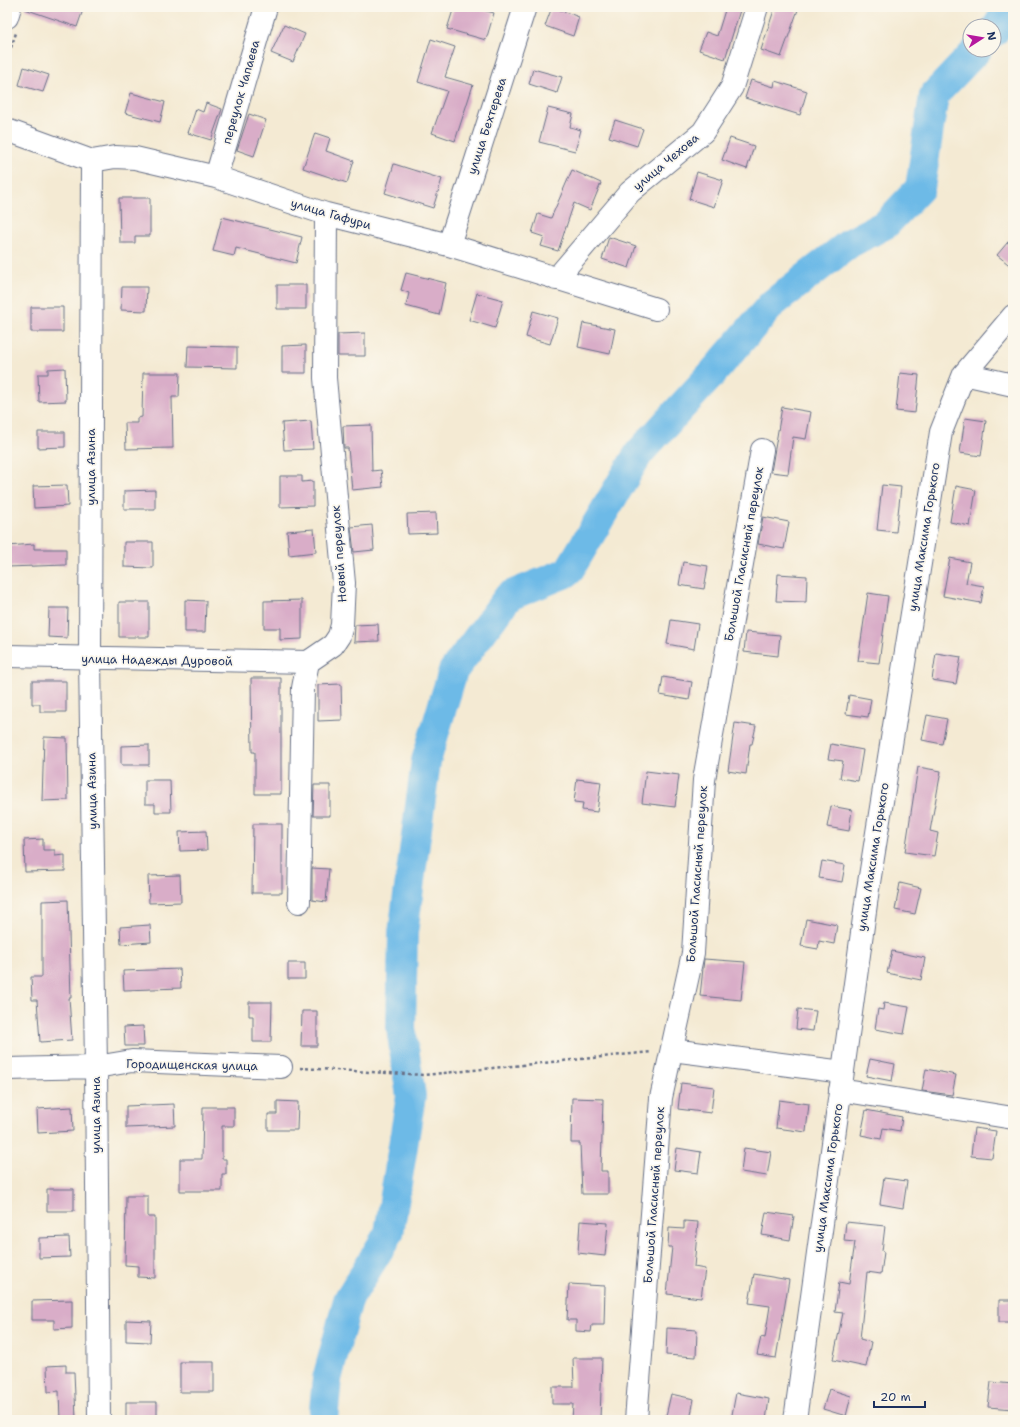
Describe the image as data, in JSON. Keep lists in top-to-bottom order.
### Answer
{
  "streets": {
    "street": [
      "переулок Чапаева",
      "улица Бехтерева",
      "улица Чехова",
      "улица Гафури",
      "улица Азина",
      "улица Максима Горького",
      "Новый переулок",
      "Большой Гласисный переулок",
      "улица Надежды Дуровой",
      "Городищенская улица"
    ]
  },
  "crossings": [
    ["переулок Чапаева", "улица Гафури"],
    ["улица Бехтерева", "улица Гафури"],
    ["улица Чехова", "улица Гафури"],
    ["улица Гафури", "улица Азина"],
    ["улица Гафури", "Новый переулок"],
    ["улица Азина", "улица Надежды Дуровой"],
    ["улица Азина", "Городищенская улица"],
    ["Новый переулок", "улица Надежды Дуровой"]
  ],
  "scale_bar": "20 m",
  "north": "right"
}
